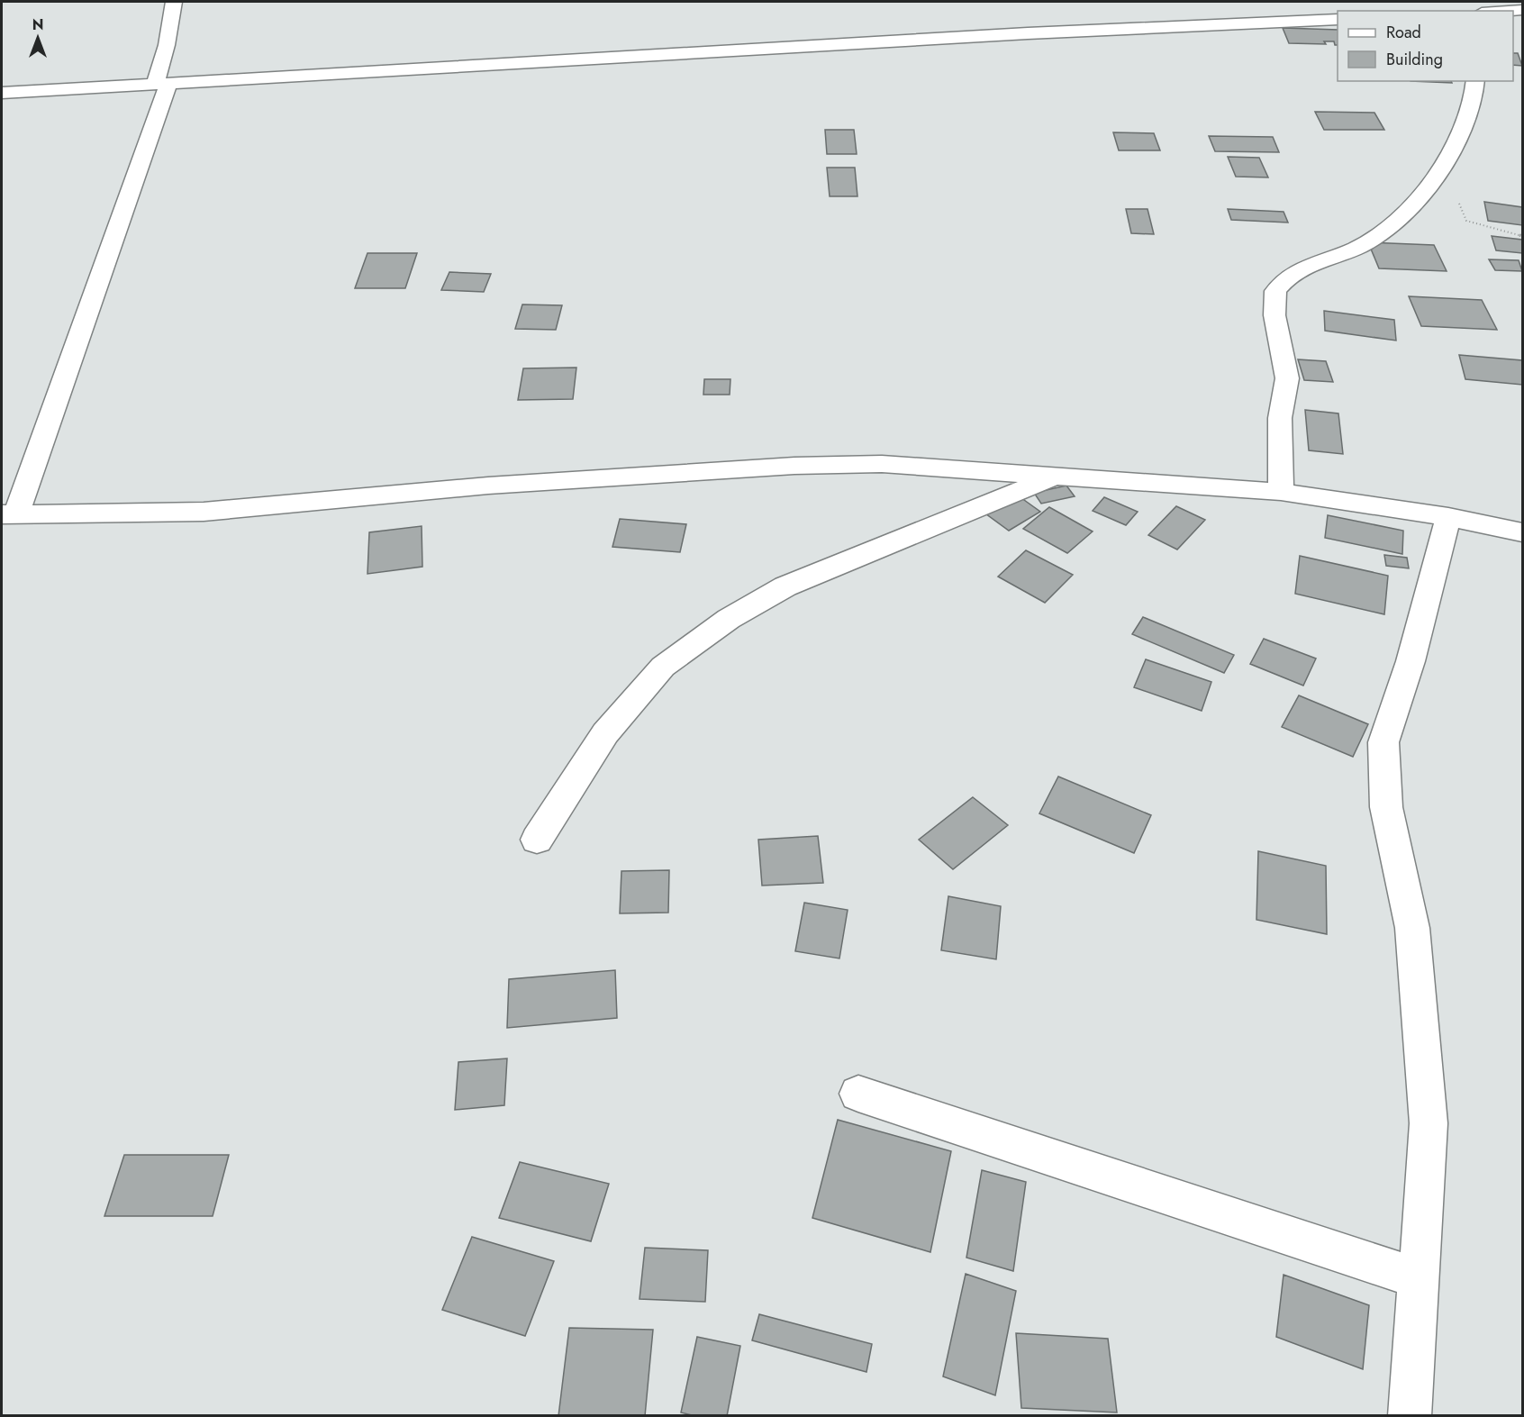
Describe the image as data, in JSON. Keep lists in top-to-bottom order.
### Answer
{
  "legend": ["Road", "Building"],
  "north": "top"
}
